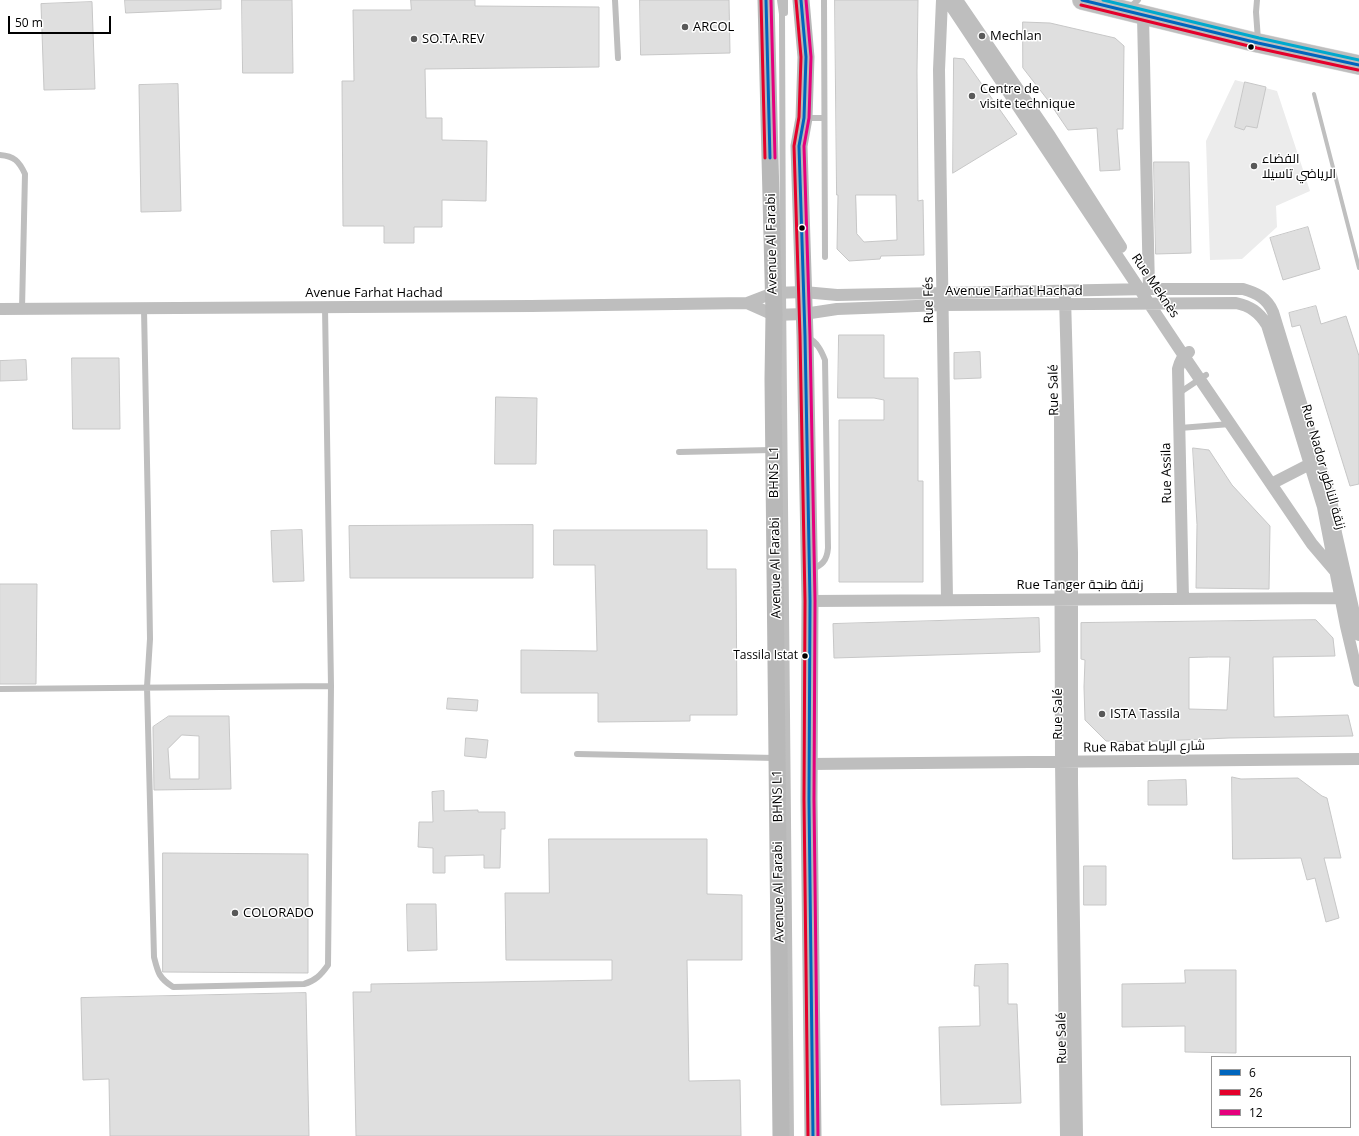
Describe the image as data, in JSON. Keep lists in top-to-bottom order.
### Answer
{
  "streets": {
    "street": [
      "Avenue Al Farabi",
      "Rue Meknès",
      "Avenue Farhat Hachad",
      "Rue Fés",
      "Rue Salé",
      "Rue Nador زنقة الناظور",
      "Rue Assila",
      "Rue Tanger زنقة طنجة",
      "Rue Rabat شارع الرباط"
    ],
    "lane": ["BHNS L1"]
  },
  "crossings": [
    ["Avenue Al Farabi", "Avenue Farhat Hachad"],
    ["Avenue Al Farabi", "BHNS L1"],
    ["Rue Meknès", "Avenue Farhat Hachad"],
    ["Rue Meknès", "Rue Nador زنقة الناظور"],
    ["Rue Meknès", "Rue Assila"],
    ["Avenue Farhat Hachad", "Rue Fés"],
    ["Avenue Farhat Hachad", "Rue Salé"],
    ["Avenue Farhat Hachad", "Rue Nador زنقة الناظور"],
    ["Avenue Farhat Hachad", "BHNS L1"],
    ["Rue Fés", "Rue Tanger زنقة طنجة"],
    ["Rue Salé", "Rue Tanger زنقة طنجة"],
    ["Rue Salé", "Rue Rabat شارع الرباط"],
    ["Rue Nador زنقة الناظور", "Rue Tanger زنقة طنجة"],
    ["Rue Assila", "Rue Tanger زنقة طنجة"]
  ],
  "places": [
    "ARCOL",
    "Mechlan",
    "SO.TA.REV",
    "Centre de visite technique",
    "الفضاء الرياضي تاسيلا",
    "Tassila Istat",
    "ISTA Tassila",
    "COLORADO"
  ],
  "lines": ["transit line 6", "transit line 26", "transit line 12"],
  "legend": ["6", "26", "12"],
  "scale_bar": "50 m"
}
